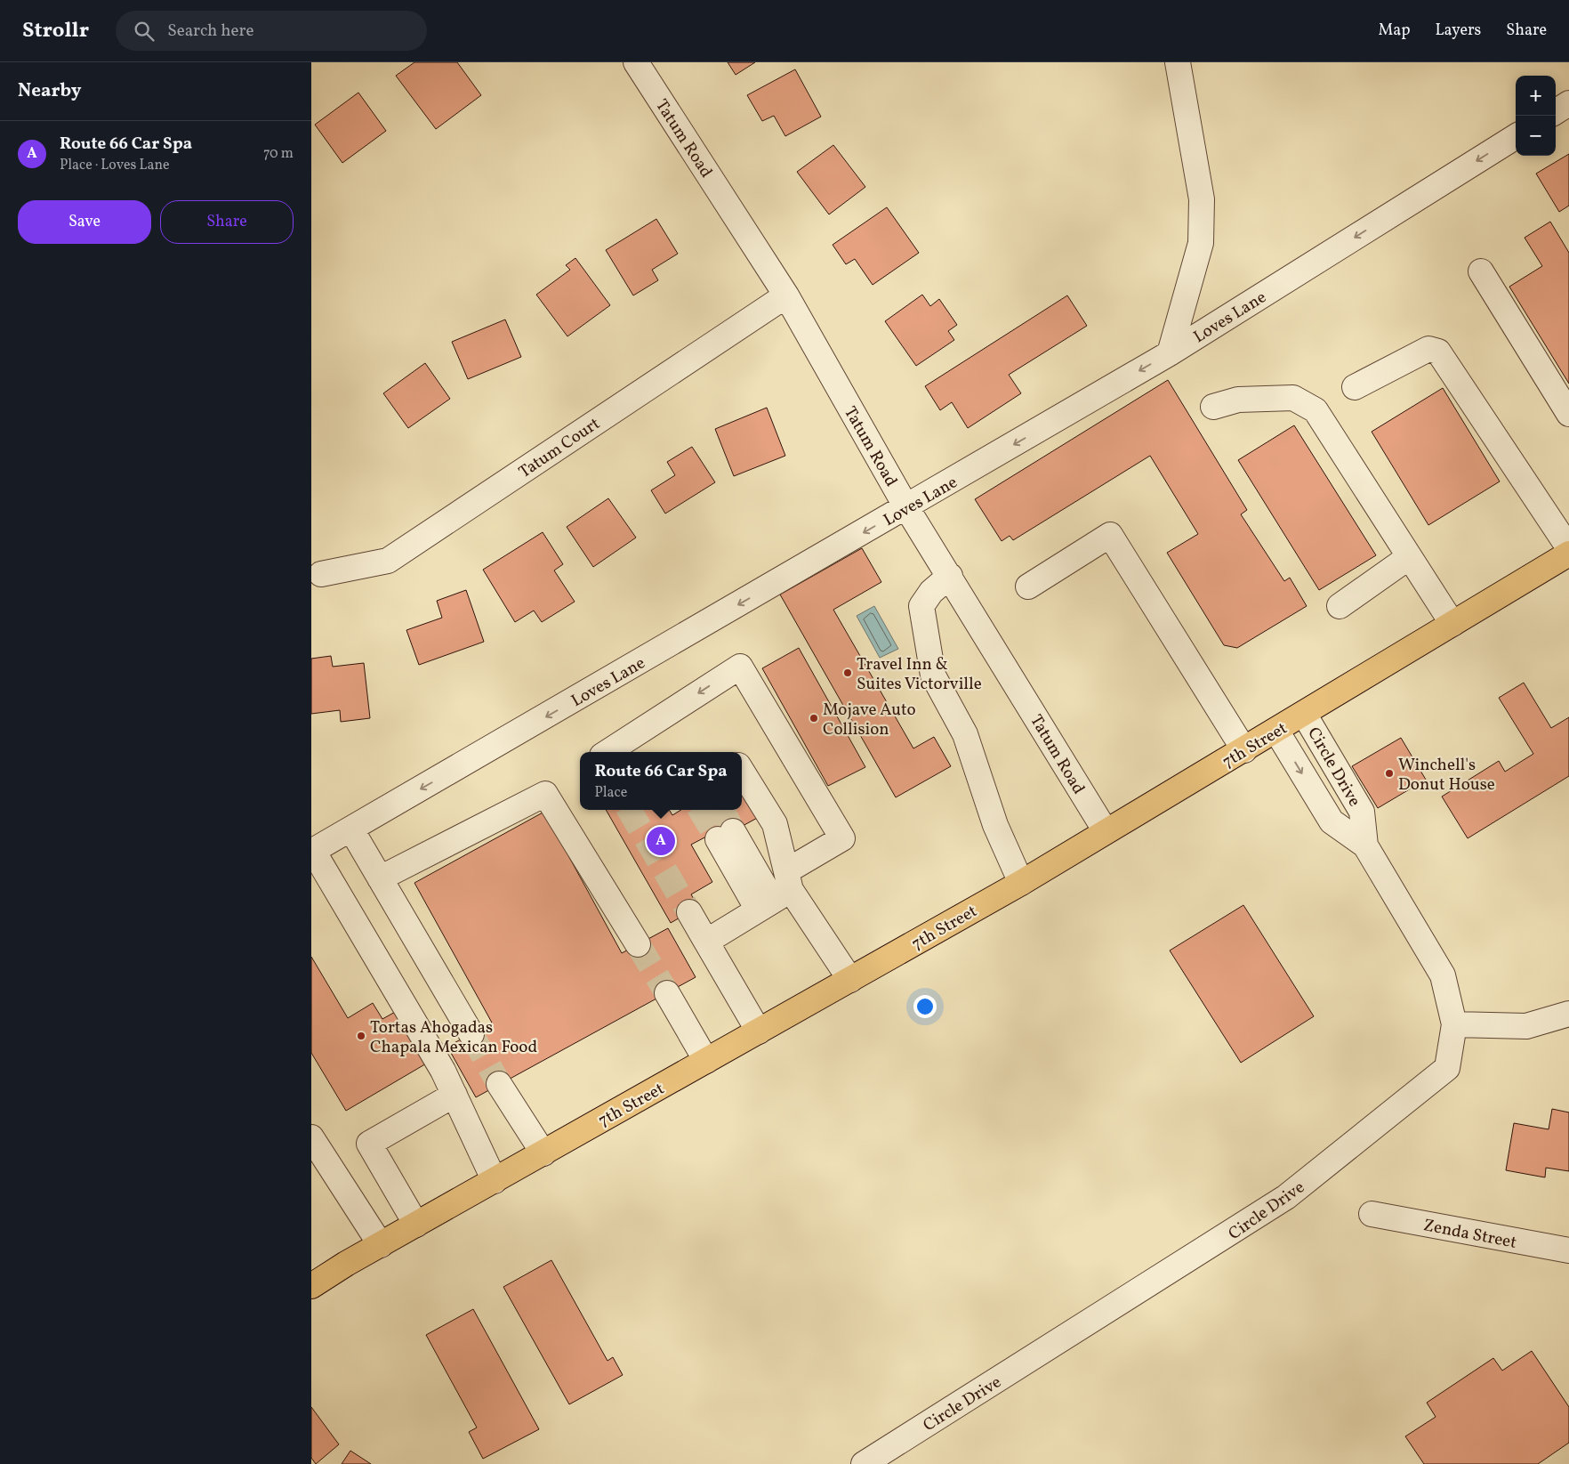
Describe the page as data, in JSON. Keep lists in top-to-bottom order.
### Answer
{
  "streets": {
    "main road": ["7th Street"],
    "street": [
      "Tatum Road",
      "Loves Lane",
      "Tatum Court",
      "Circle Drive",
      "Zenda Street"
    ]
  },
  "crossings": [
    ["Tatum Road", "Loves Lane"],
    ["Tatum Road", "Tatum Court"],
    ["Tatum Road", "7th Street"],
    ["7th Street", "Circle Drive"]
  ],
  "one_way": ["Loves Lane"],
  "places": [
    "Travel Inn & Suites Victorville",
    "Mojave Auto Collision",
    "Winchell's Donut House",
    "Tortas Ahogadas Chapala Mexican Food"
  ],
  "page": {
    "header": "Strollr",
    "search": "Search here",
    "nav": ["Map", "Layers", "Share"],
    "heading": "Nearby",
    "map_buttons": ["+", "−"],
    "list": [
      {
        "mark": "A",
        "name": "Route 66 Car Spa",
        "note": "Place · Loves Lane",
        "value": "70 m"
      }
    ],
    "buttons": ["Save", "Share"],
    "popup": ["Route 66 Car Spa", "Place"],
    "pins": "A"
  }
}
